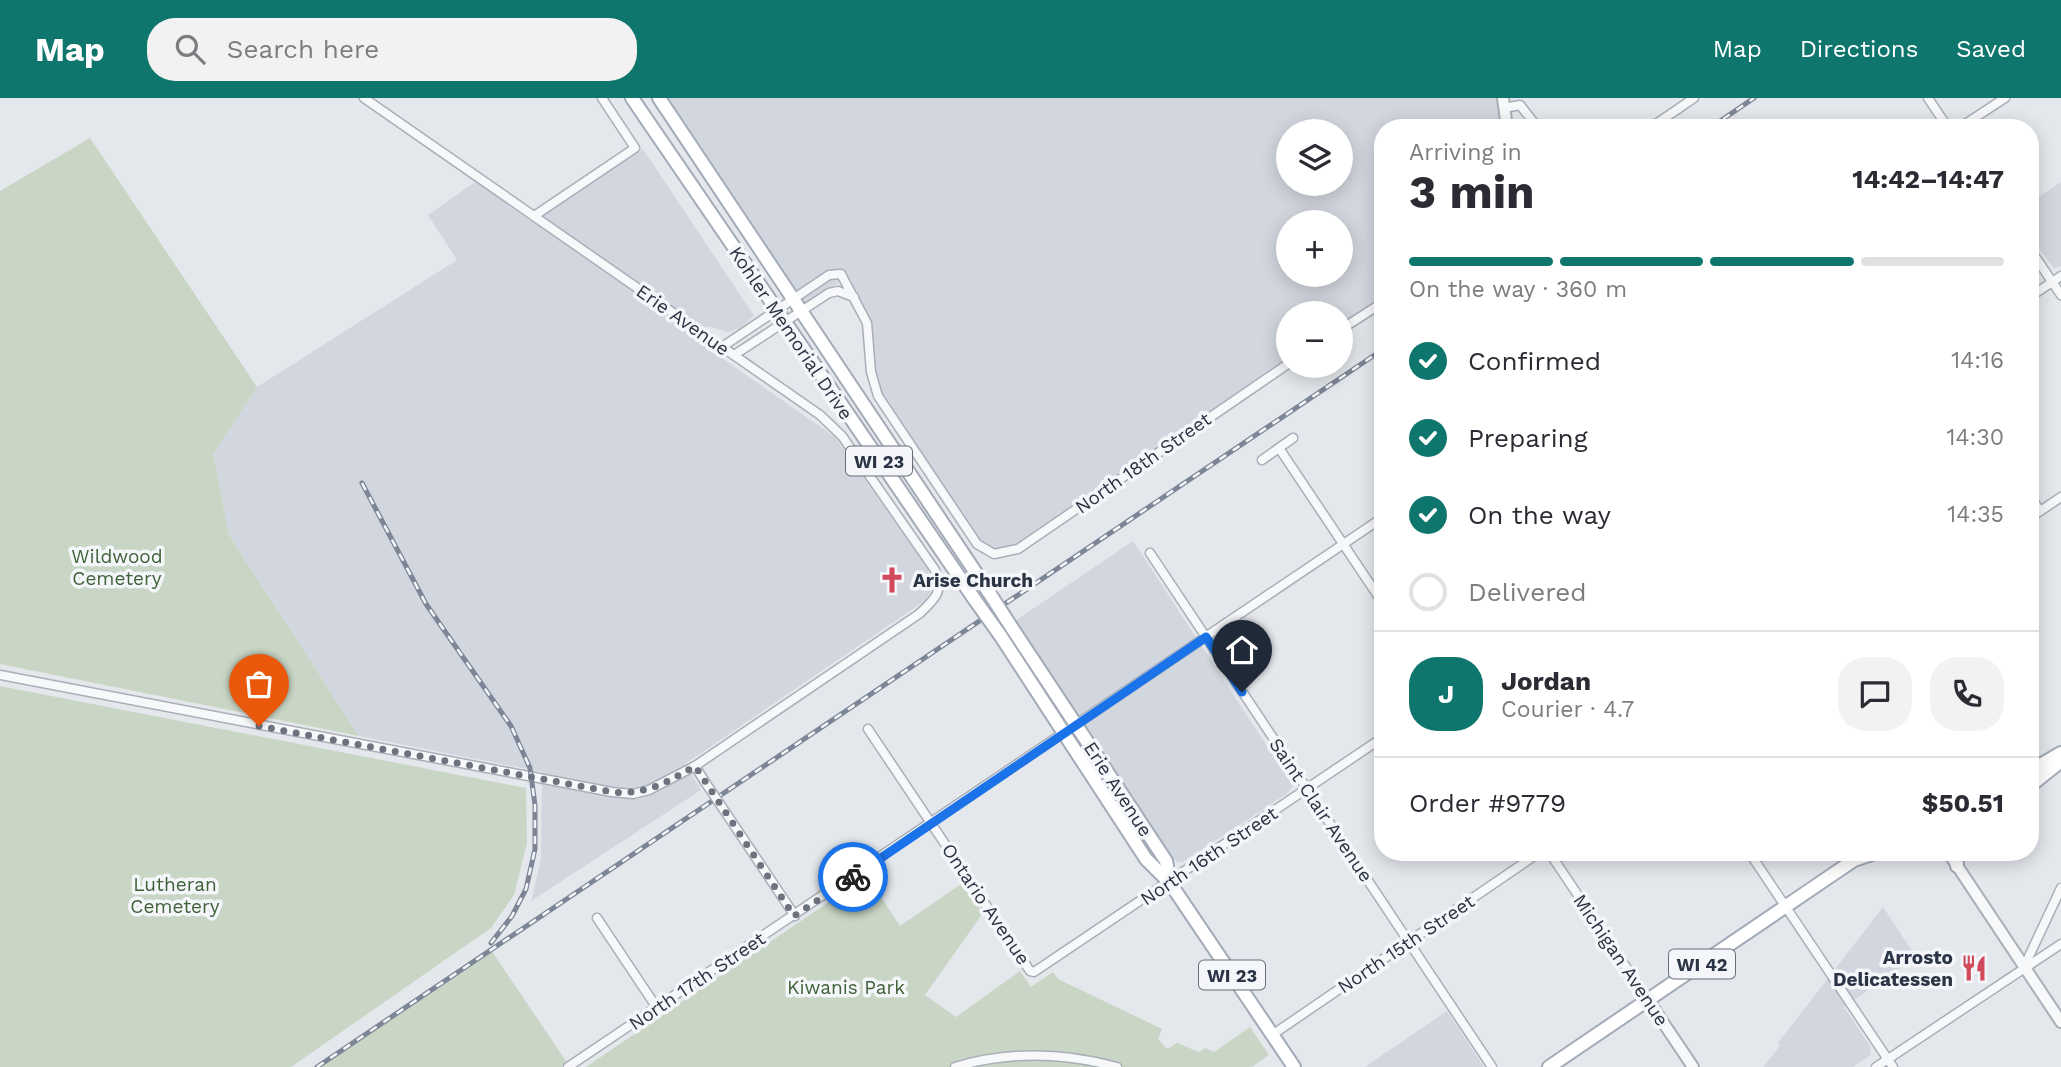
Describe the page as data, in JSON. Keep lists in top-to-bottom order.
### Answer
{
  "streets": {
    "main road": [
      "Erie Avenue",
      "Kohler Memorial Drive",
      "WI 23",
      "WI 42"
    ],
    "street": [
      "North 18th Street",
      "Saint Clair Avenue",
      "North 16th Street",
      "Ontario Avenue",
      "North 15th Street",
      "Michigan Avenue",
      "North 17th Street"
    ]
  },
  "crossings": [
    ["Erie Avenue", "Kohler Memorial Drive"],
    ["Erie Avenue", "North 16th Street"],
    ["Erie Avenue", "North 15th Street"],
    ["Erie Avenue", "North 17th Street"],
    ["Saint Clair Avenue", "North 16th Street"],
    ["Saint Clair Avenue", "North 15th Street"],
    ["Saint Clair Avenue", "North 17th Street"],
    ["North 16th Street", "Ontario Avenue"],
    ["Ontario Avenue", "North 17th Street"],
    ["Michigan Avenue", "WI 42"]
  ],
  "parks": ["Wildwood Cemetery", "Lutheran Cemetery", "Kiwanis Park"],
  "places": {
    "church": ["Arise Church"],
    "restaurant": ["Arrosto Delicatessen"]
  },
  "page": {
    "header": "Map",
    "search": "Search here",
    "nav": ["Map", "Directions", "Saved"],
    "map_buttons": ["+", "−"],
    "heading": ["3 min", "Arriving in", "14:42–14:47"],
    "panel": [
      "Jordan",
      "Courier · 4.7",
      "Order #9779",
      "$50.51"
    ],
    "bar": "On the way · 360 m",
    "list": [
      ["Confirmed", "14:16"],
      ["Preparing", "14:30"],
      ["On the way", "14:35"],
      "Delivered"
    ],
    "round": "J"
  }
}
